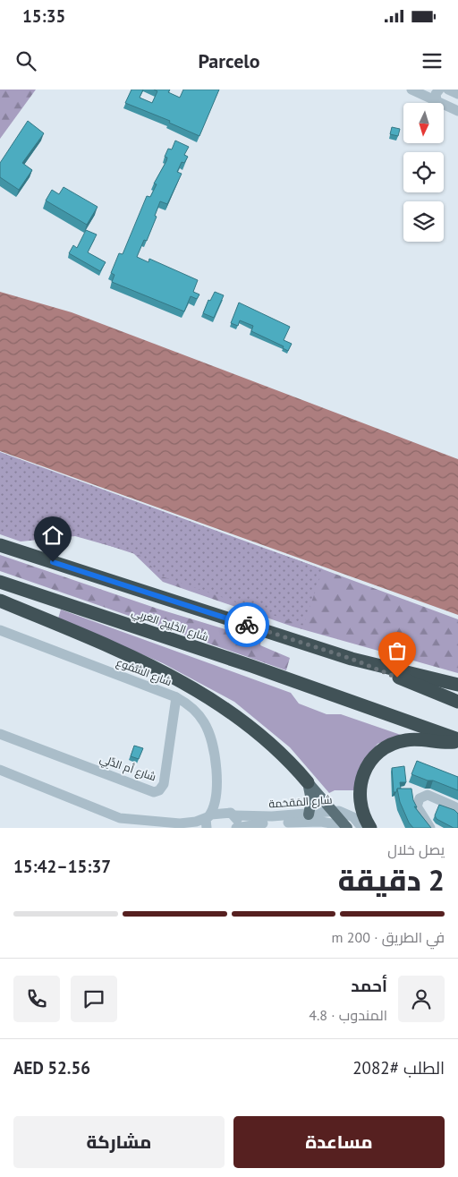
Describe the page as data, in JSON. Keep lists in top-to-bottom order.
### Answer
{
  "streets": {
    "highway": ["شارع الخَلِيج العَربِي"],
    "street": ["شارع الشُّمُوع", "شارع أم الدِّلِي", "شارع المَقحَمة"]
  },
  "crossings": [
    ["شارع الشُّمُوع", "شارع أم الدِّلِي"],
    ["شارع الشُّمُوع", "شارع المَقحَمة"]
  ],
  "north": "bottom",
  "page": {
    "status": "15:35",
    "header": "Parcelo",
    "heading": ["2 دقيقة", "يصل خلال", "15:37–15:42"],
    "panel": [
      "أحمد",
      "المندوب · 4.8",
      "الطلب #2082",
      "AED 52.56"
    ],
    "bar": "في الطريق · 200 m",
    "buttons": ["مساعدة", "مشاركة"]
  }
}
